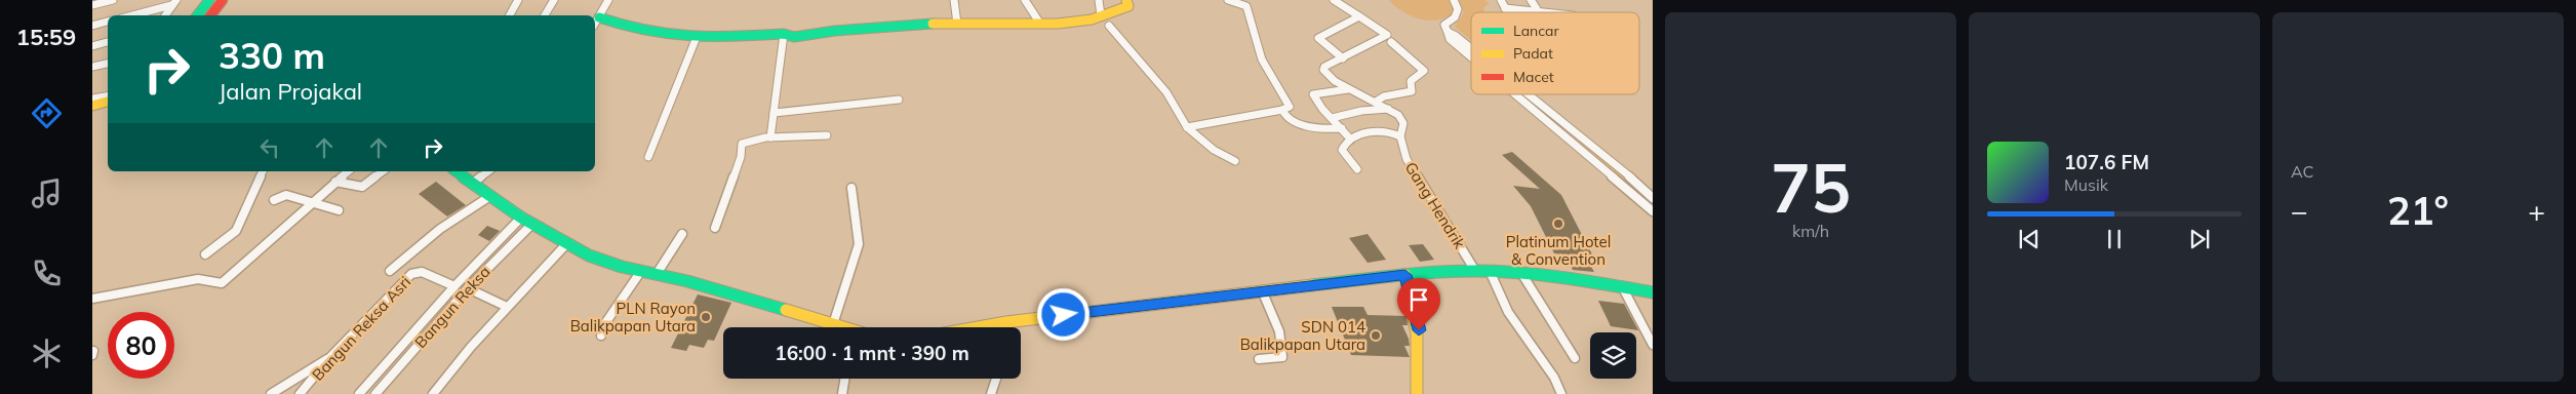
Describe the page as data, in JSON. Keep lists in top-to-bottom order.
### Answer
{
  "streets": {
    "street": ["Gang Hendrik", "Bangun Reksa", "Bangun Reksa Asri"]
  },
  "places": ["Platinum Hotel & Convention", "PLN Rayon Balikpapan Utara", "SDN 014 Balikpapan Utara"],
  "legend": ["Lancar", "Padat", "Macet"],
  "page": {
    "tabs": "15:59",
    "tile": [
      ["75", "km/h"],
      "AC"
    ],
    "turn": ["330 m", "Jalan Projakal"],
    "song": ["107.6 FM", "Musik"],
    "heat": ["−", "21°", "+"],
    "limit": "80",
    "trip": "16:00 · 1 mnt · 390 m"
  }
}
